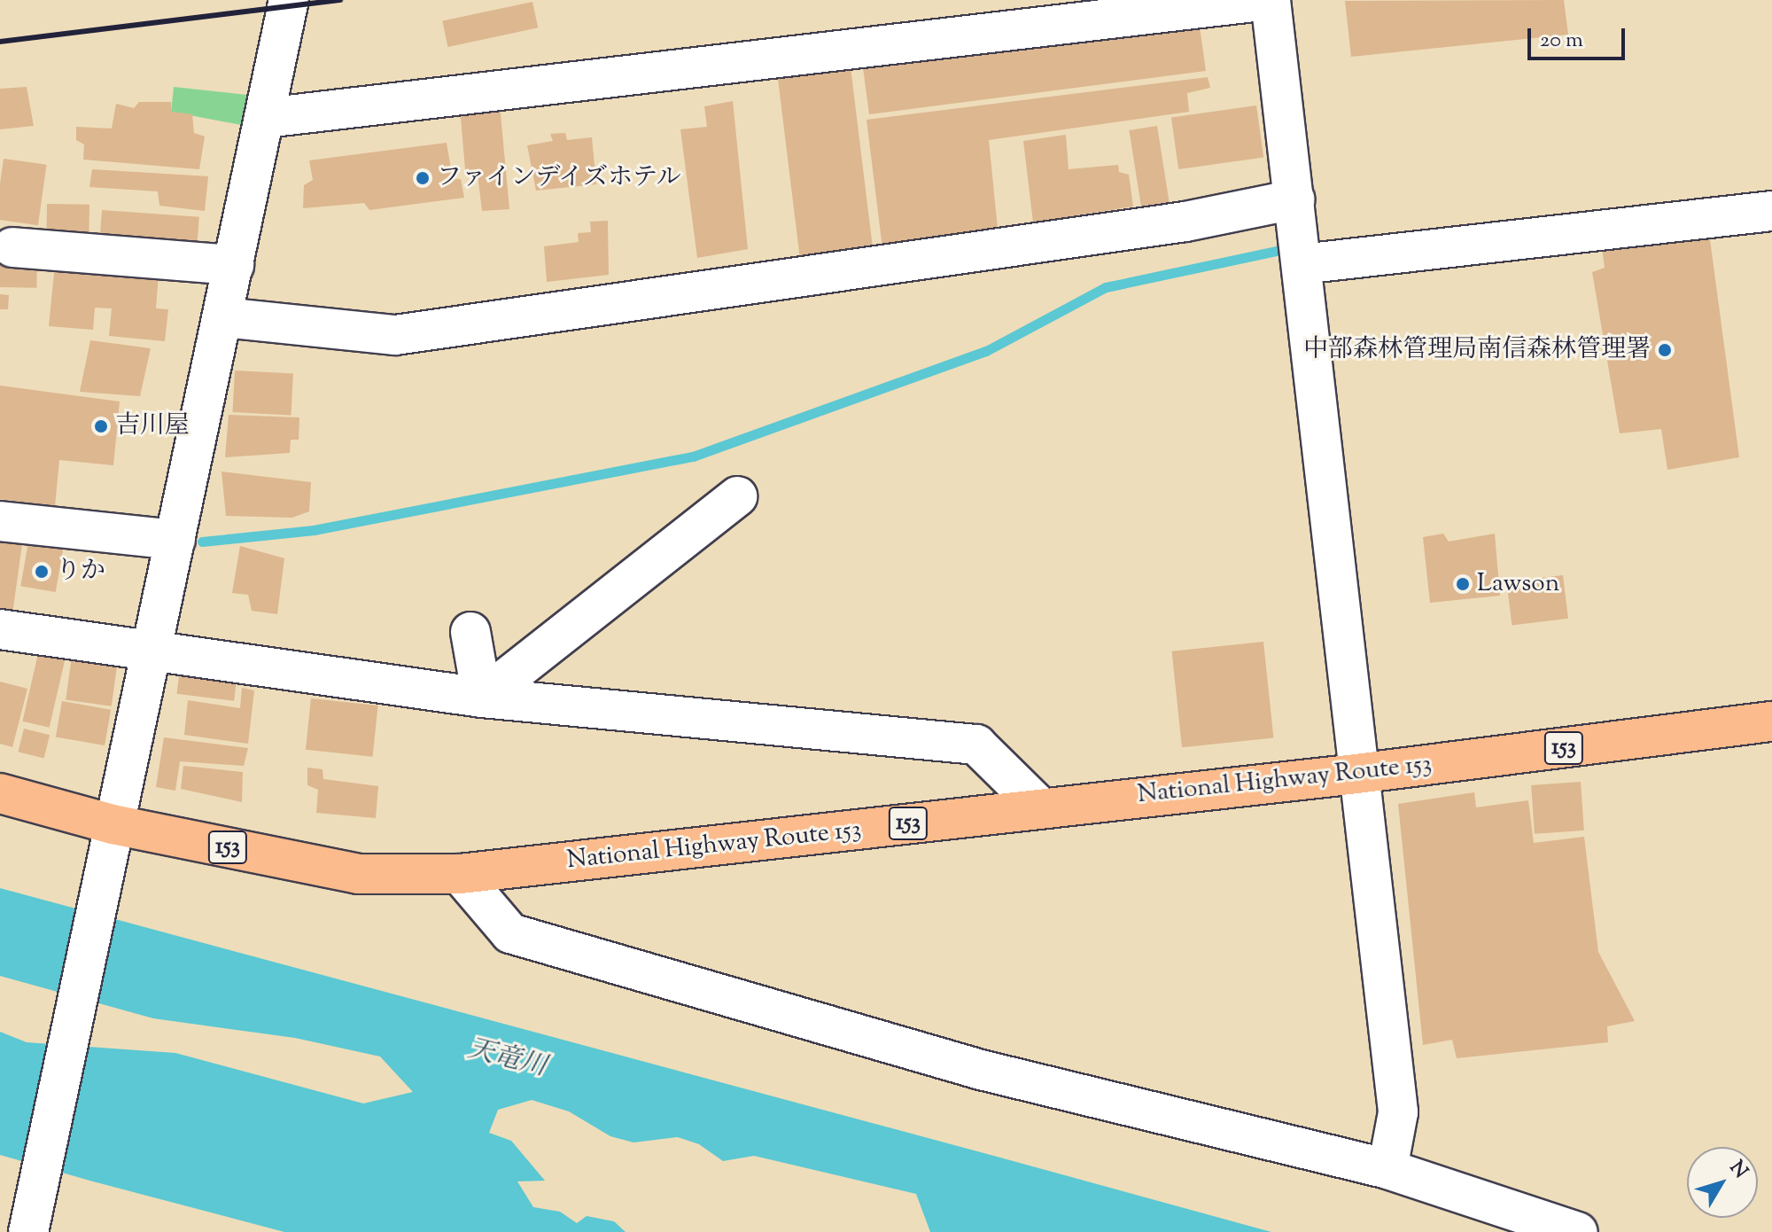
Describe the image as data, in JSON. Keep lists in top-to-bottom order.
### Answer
{
  "streets": {
    "highway": ["153", "National Highway Route 153"]
  },
  "water": ["天竜川"],
  "places": [
    "ファインデイズホテル",
    "中部森林管理局南信森林管理署",
    "吉川屋",
    "りか",
    "Lawson"
  ],
  "scale_bar": "20 m",
  "north": "top right"
}
